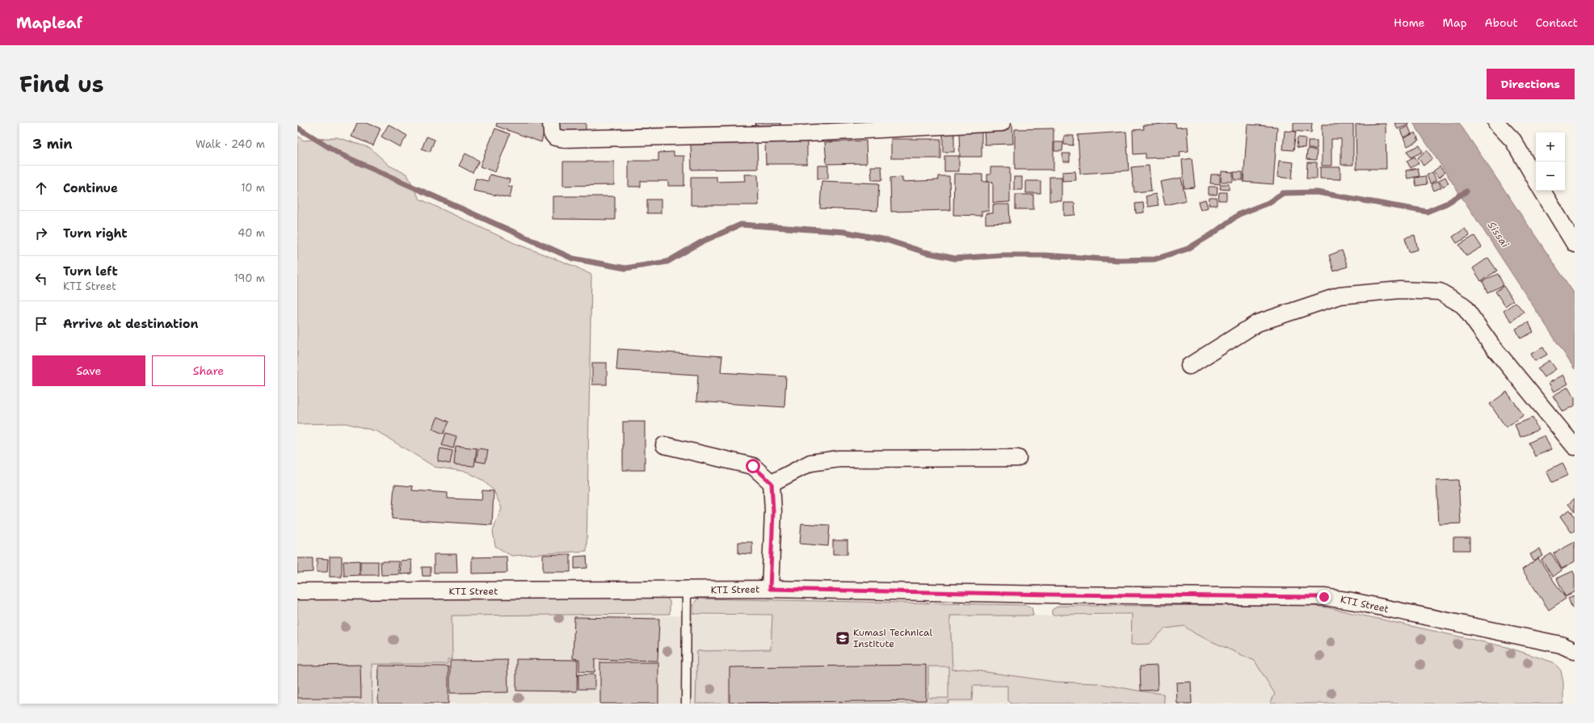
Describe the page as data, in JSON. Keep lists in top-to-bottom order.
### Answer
{
  "streets": {
    "street": ["KTI Street"]
  },
  "water": ["Sissai"],
  "places": {
    "school or university": ["Kumasi Technical Institute"]
  },
  "page": {
    "header": "Mapleaf",
    "nav": [
      "Home",
      "Map",
      "About",
      "Contact"
    ],
    "title": "Find us",
    "buttons": [
      "Directions",
      ["Save", "Share"]
    ],
    "heading": ["3 min", "Walk · 240 m"],
    "map_buttons": ["+", "−"],
    "list": [
      ["Continue", "10 m"],
      ["Turn right", "40 m"],
      ["Turn left", "KTI Street", "190 m"],
      "Arrive at destination"
    ]
  }
}
